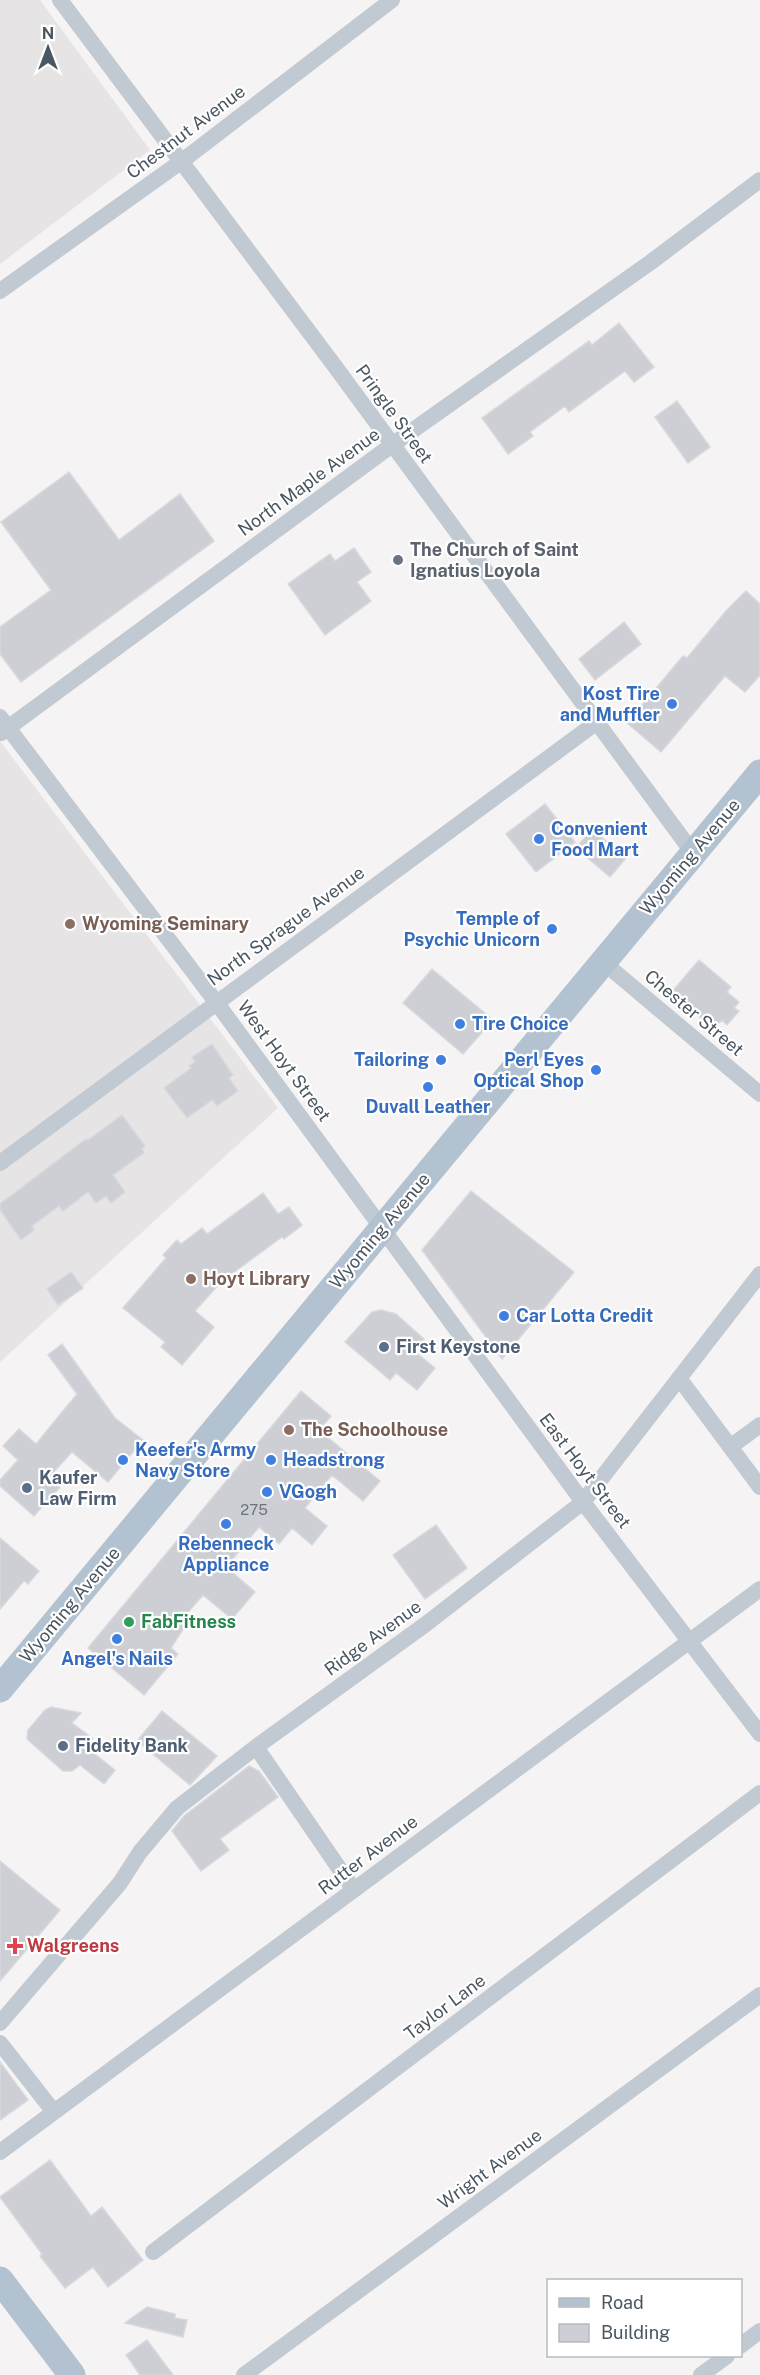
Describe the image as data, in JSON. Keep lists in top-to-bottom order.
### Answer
{
  "streets": {
    "main road": ["Wyoming Avenue"],
    "street": [
      "Chestnut Avenue",
      "Pringle Street",
      "North Maple Avenue",
      "North Sprague Avenue",
      "Chester Street",
      "West Hoyt Street",
      "East Hoyt Street",
      "Ridge Avenue",
      "Rutter Avenue",
      "Taylor Lane",
      "Wright Avenue"
    ]
  },
  "crossings": [
    ["Chestnut Avenue", "Pringle Street"],
    ["Pringle Street", "North Maple Avenue"],
    ["Pringle Street", "Wyoming Avenue"],
    ["Pringle Street", "North Sprague Avenue"],
    ["North Maple Avenue", "West Hoyt Street"],
    ["Wyoming Avenue", "Chester Street"],
    ["Wyoming Avenue", "West Hoyt Street"],
    ["Wyoming Avenue", "East Hoyt Street"],
    ["North Sprague Avenue", "West Hoyt Street"],
    ["West Hoyt Street", "East Hoyt Street"],
    ["East Hoyt Street", "Ridge Avenue"],
    ["East Hoyt Street", "Rutter Avenue"]
  ],
  "places": {
    "other": [
      "The Church of Saint Ignatius Loyola",
      "Kost Tire and Muffler",
      "Convenient Food Mart",
      "Wyoming Seminary",
      "Temple of Psychic Unicorn",
      "Tire Choice",
      "Tailoring",
      "Perl Eyes Optical Shop",
      "Duvall Leather",
      "Hoyt Library",
      "Car Lotta Credit",
      "First Keystone",
      "The Schoolhouse",
      "Keefer's Army Navy Store",
      "Headstrong",
      "Kaufer Law Firm",
      "VGogh",
      "Rebenneck Appliance",
      "FabFitness",
      "Angel's Nails",
      "Fidelity Bank"
    ],
    "health": ["Walgreens"]
  },
  "house_numbers": ["275"],
  "legend": ["Road", "Building"],
  "north": "top"
}
